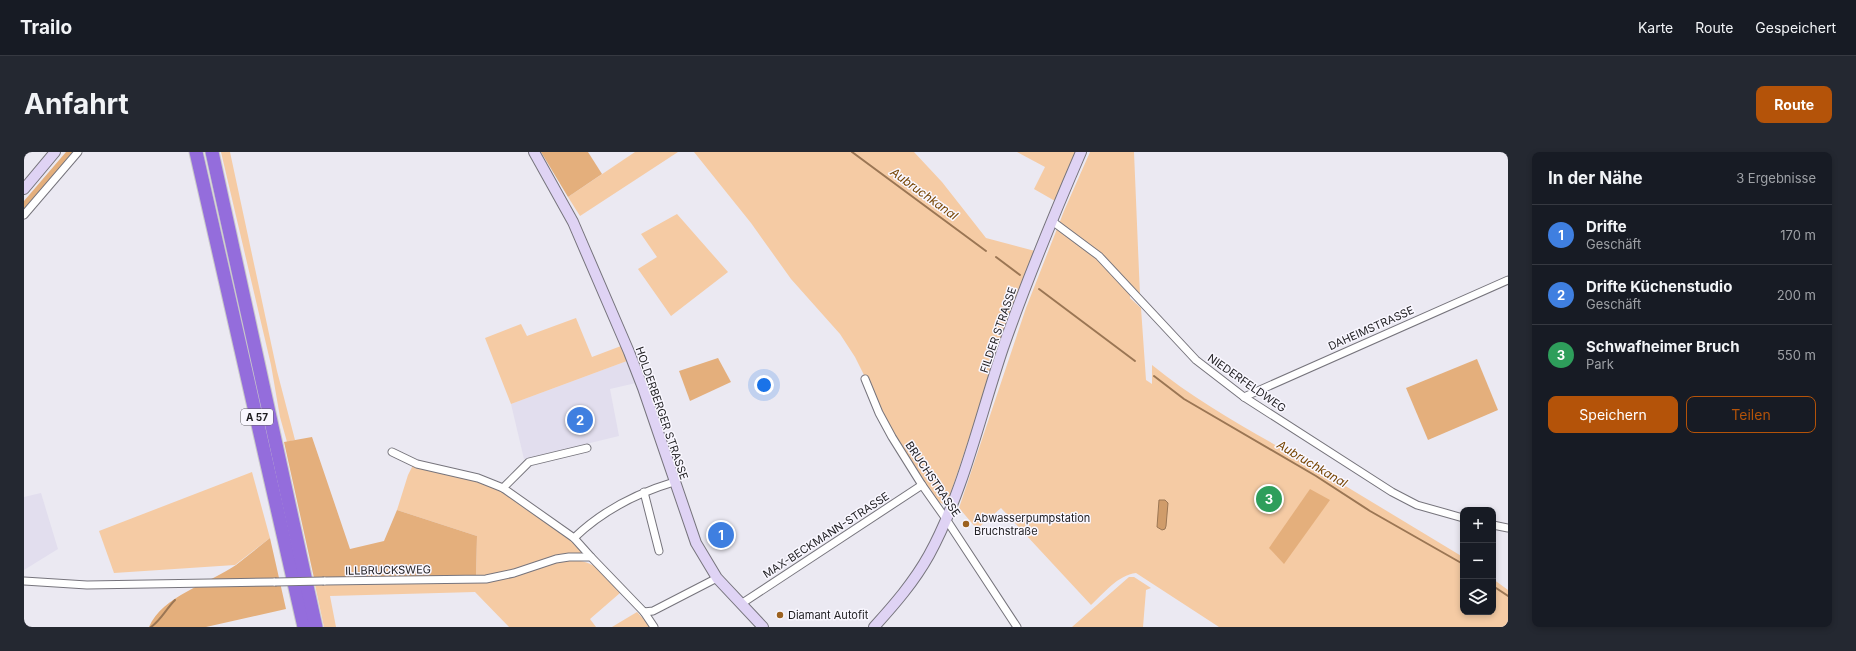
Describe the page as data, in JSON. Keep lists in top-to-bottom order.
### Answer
{
  "streets": {
    "highway": ["A 57"],
    "main road": ["FILDER STRASSE", "HOLDERBERGER STRASSE"],
    "street": [
      "DAHEIMSTRASSE",
      "NIEDERFELDWEG",
      "BRUCHSTRASSE",
      "MAX-BECKMANN-STRASSE",
      "ILLBRUCKSWEG"
    ]
  },
  "crossings": [
    ["DAHEIMSTRASSE", "NIEDERFELDWEG"],
    ["FILDER STRASSE", "NIEDERFELDWEG"],
    ["FILDER STRASSE", "BRUCHSTRASSE"],
    ["HOLDERBERGER STRASSE", "MAX-BECKMANN-STRASSE"],
    ["BRUCHSTRASSE", "MAX-BECKMANN-STRASSE"]
  ],
  "water": ["Aubruchkanal"],
  "places": ["Abwasserpumpstation Bruchstraße", "Diamant Autofit"],
  "page": {
    "header": "Trailo",
    "nav": ["Karte", "Route", "Gespeichert"],
    "buttons": [
      "Route",
      ["Speichern", "Teilen"]
    ],
    "title": "Anfahrt",
    "heading": ["In der Nähe", "3 Ergebnisse"],
    "list": [
      {
        "mark": "1",
        "name": "Drifte",
        "note": "Geschäft",
        "value": "170 m"
      },
      {
        "mark": "2",
        "name": "Drifte Küchenstudio",
        "note": "Geschäft",
        "value": "200 m"
      },
      {
        "mark": "3",
        "name": "Schwafheimer Bruch",
        "note": "Park",
        "value": "550 m"
      }
    ],
    "pins": ["2", "3", "1"],
    "map_buttons": ["+", "−"]
  }
}
